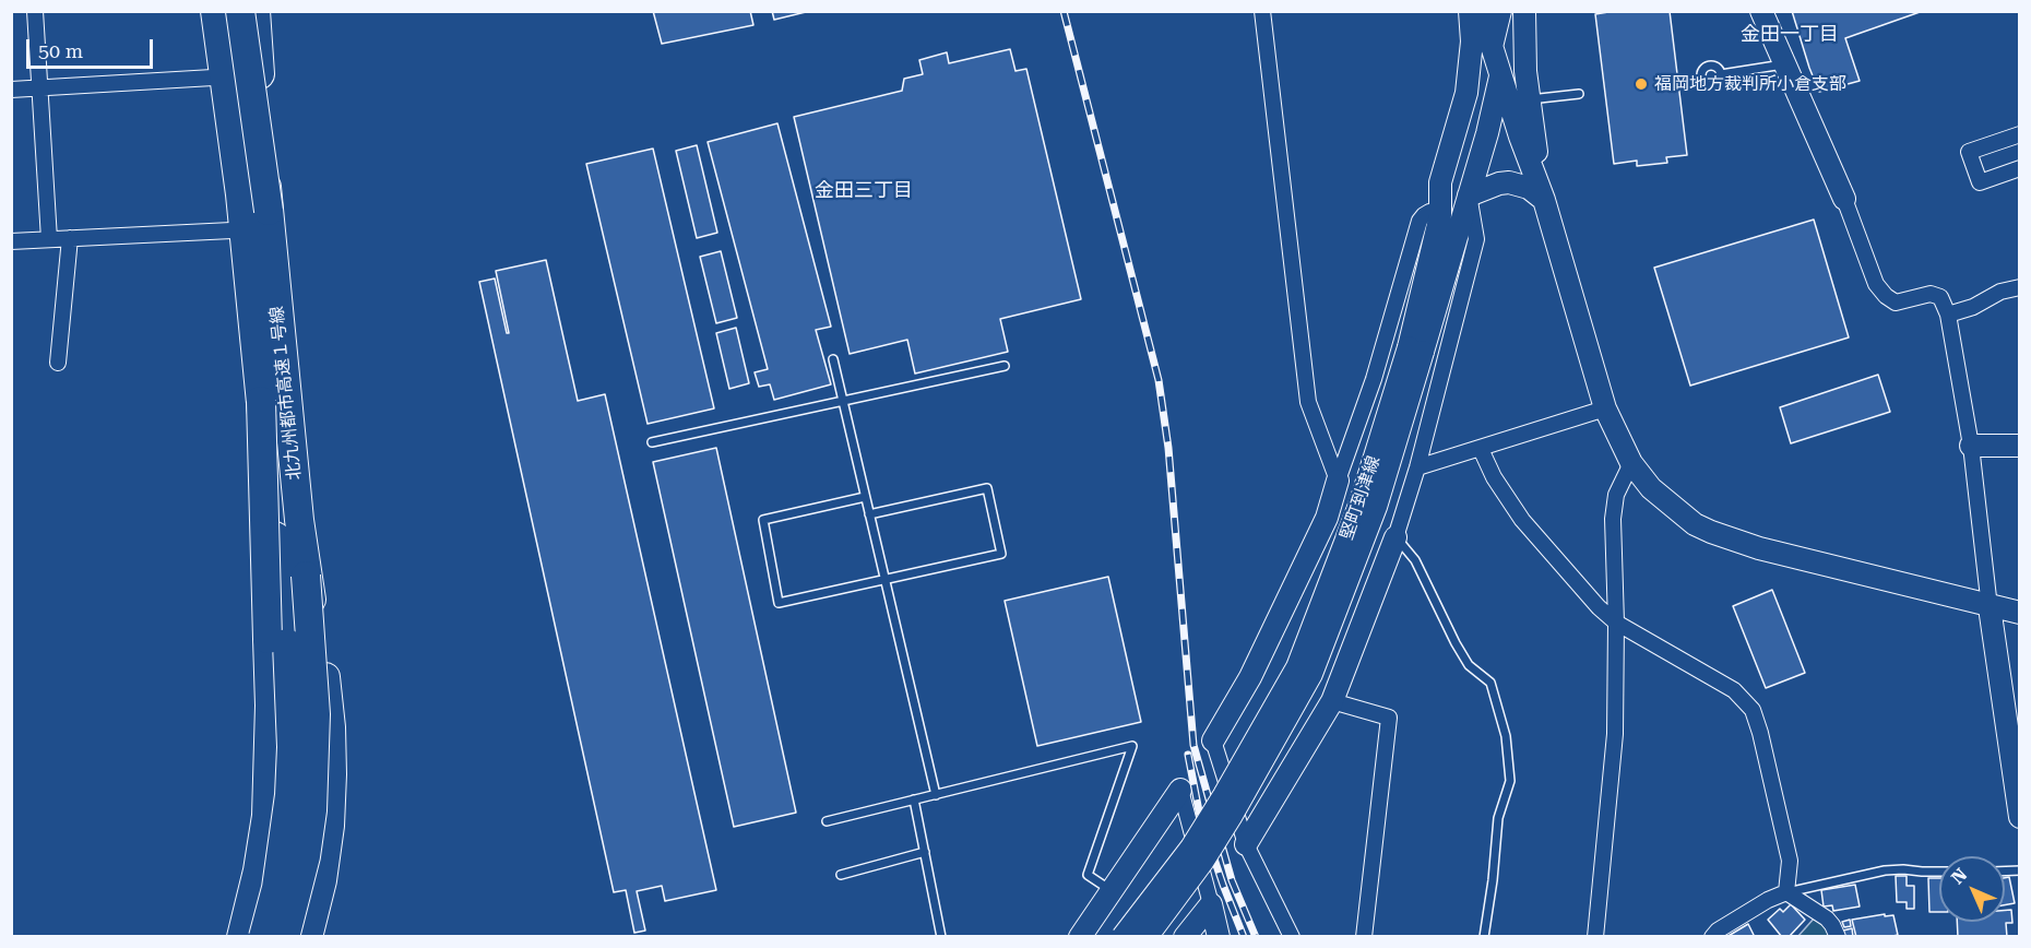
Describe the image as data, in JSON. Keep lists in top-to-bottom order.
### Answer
{
  "streets": {
    "highway": ["北九州都市高速１号線"],
    "street": ["堅町到津線"]
  },
  "districts": ["金田一丁目", "金田三丁目"],
  "places": ["福岡地方裁判所小倉支部"],
  "scale_bar": "50 m",
  "north": "top left"
}
